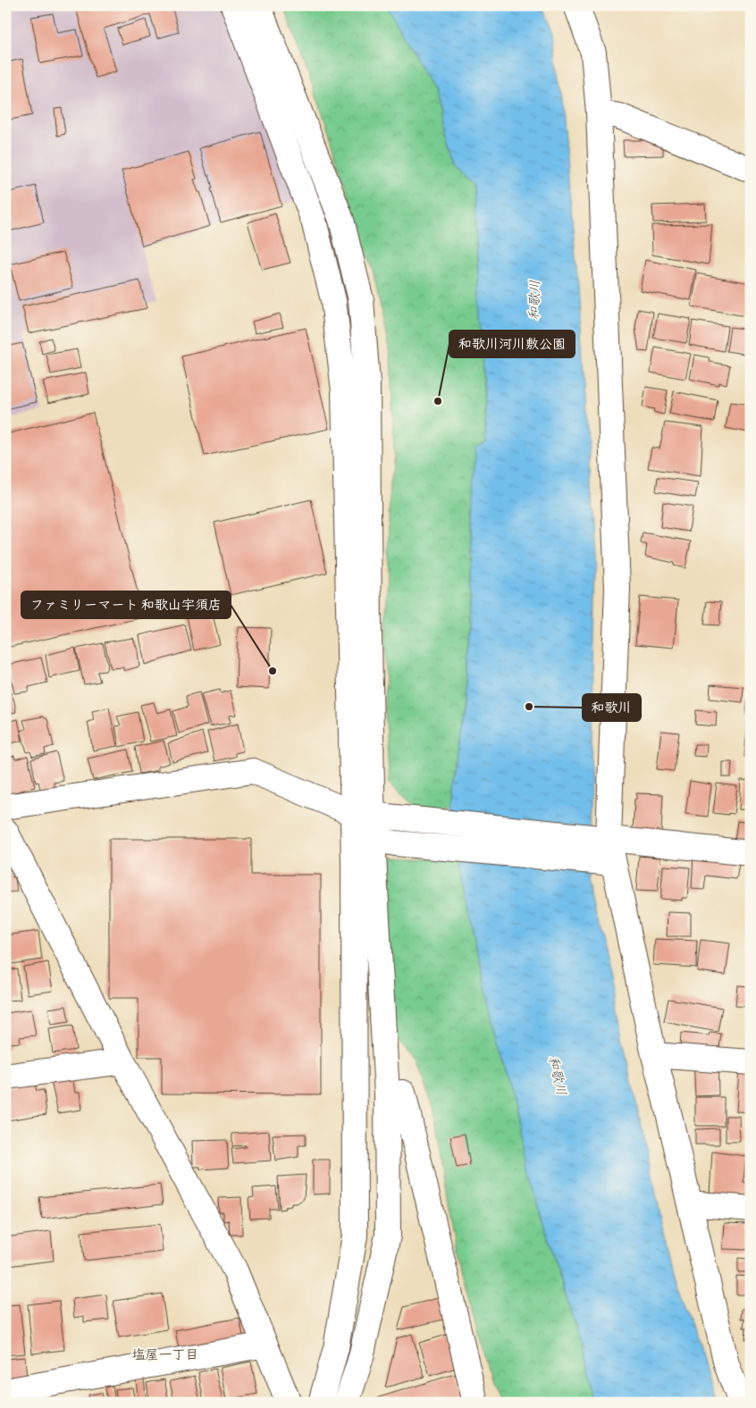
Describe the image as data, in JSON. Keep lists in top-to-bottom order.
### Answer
{
  "districts": ["塩屋一丁目"],
  "water": ["和歌川"],
  "places": ["和歌川河川敷公園", "ファミリーマート 和歌山宇須店", "和歌川"]
}
